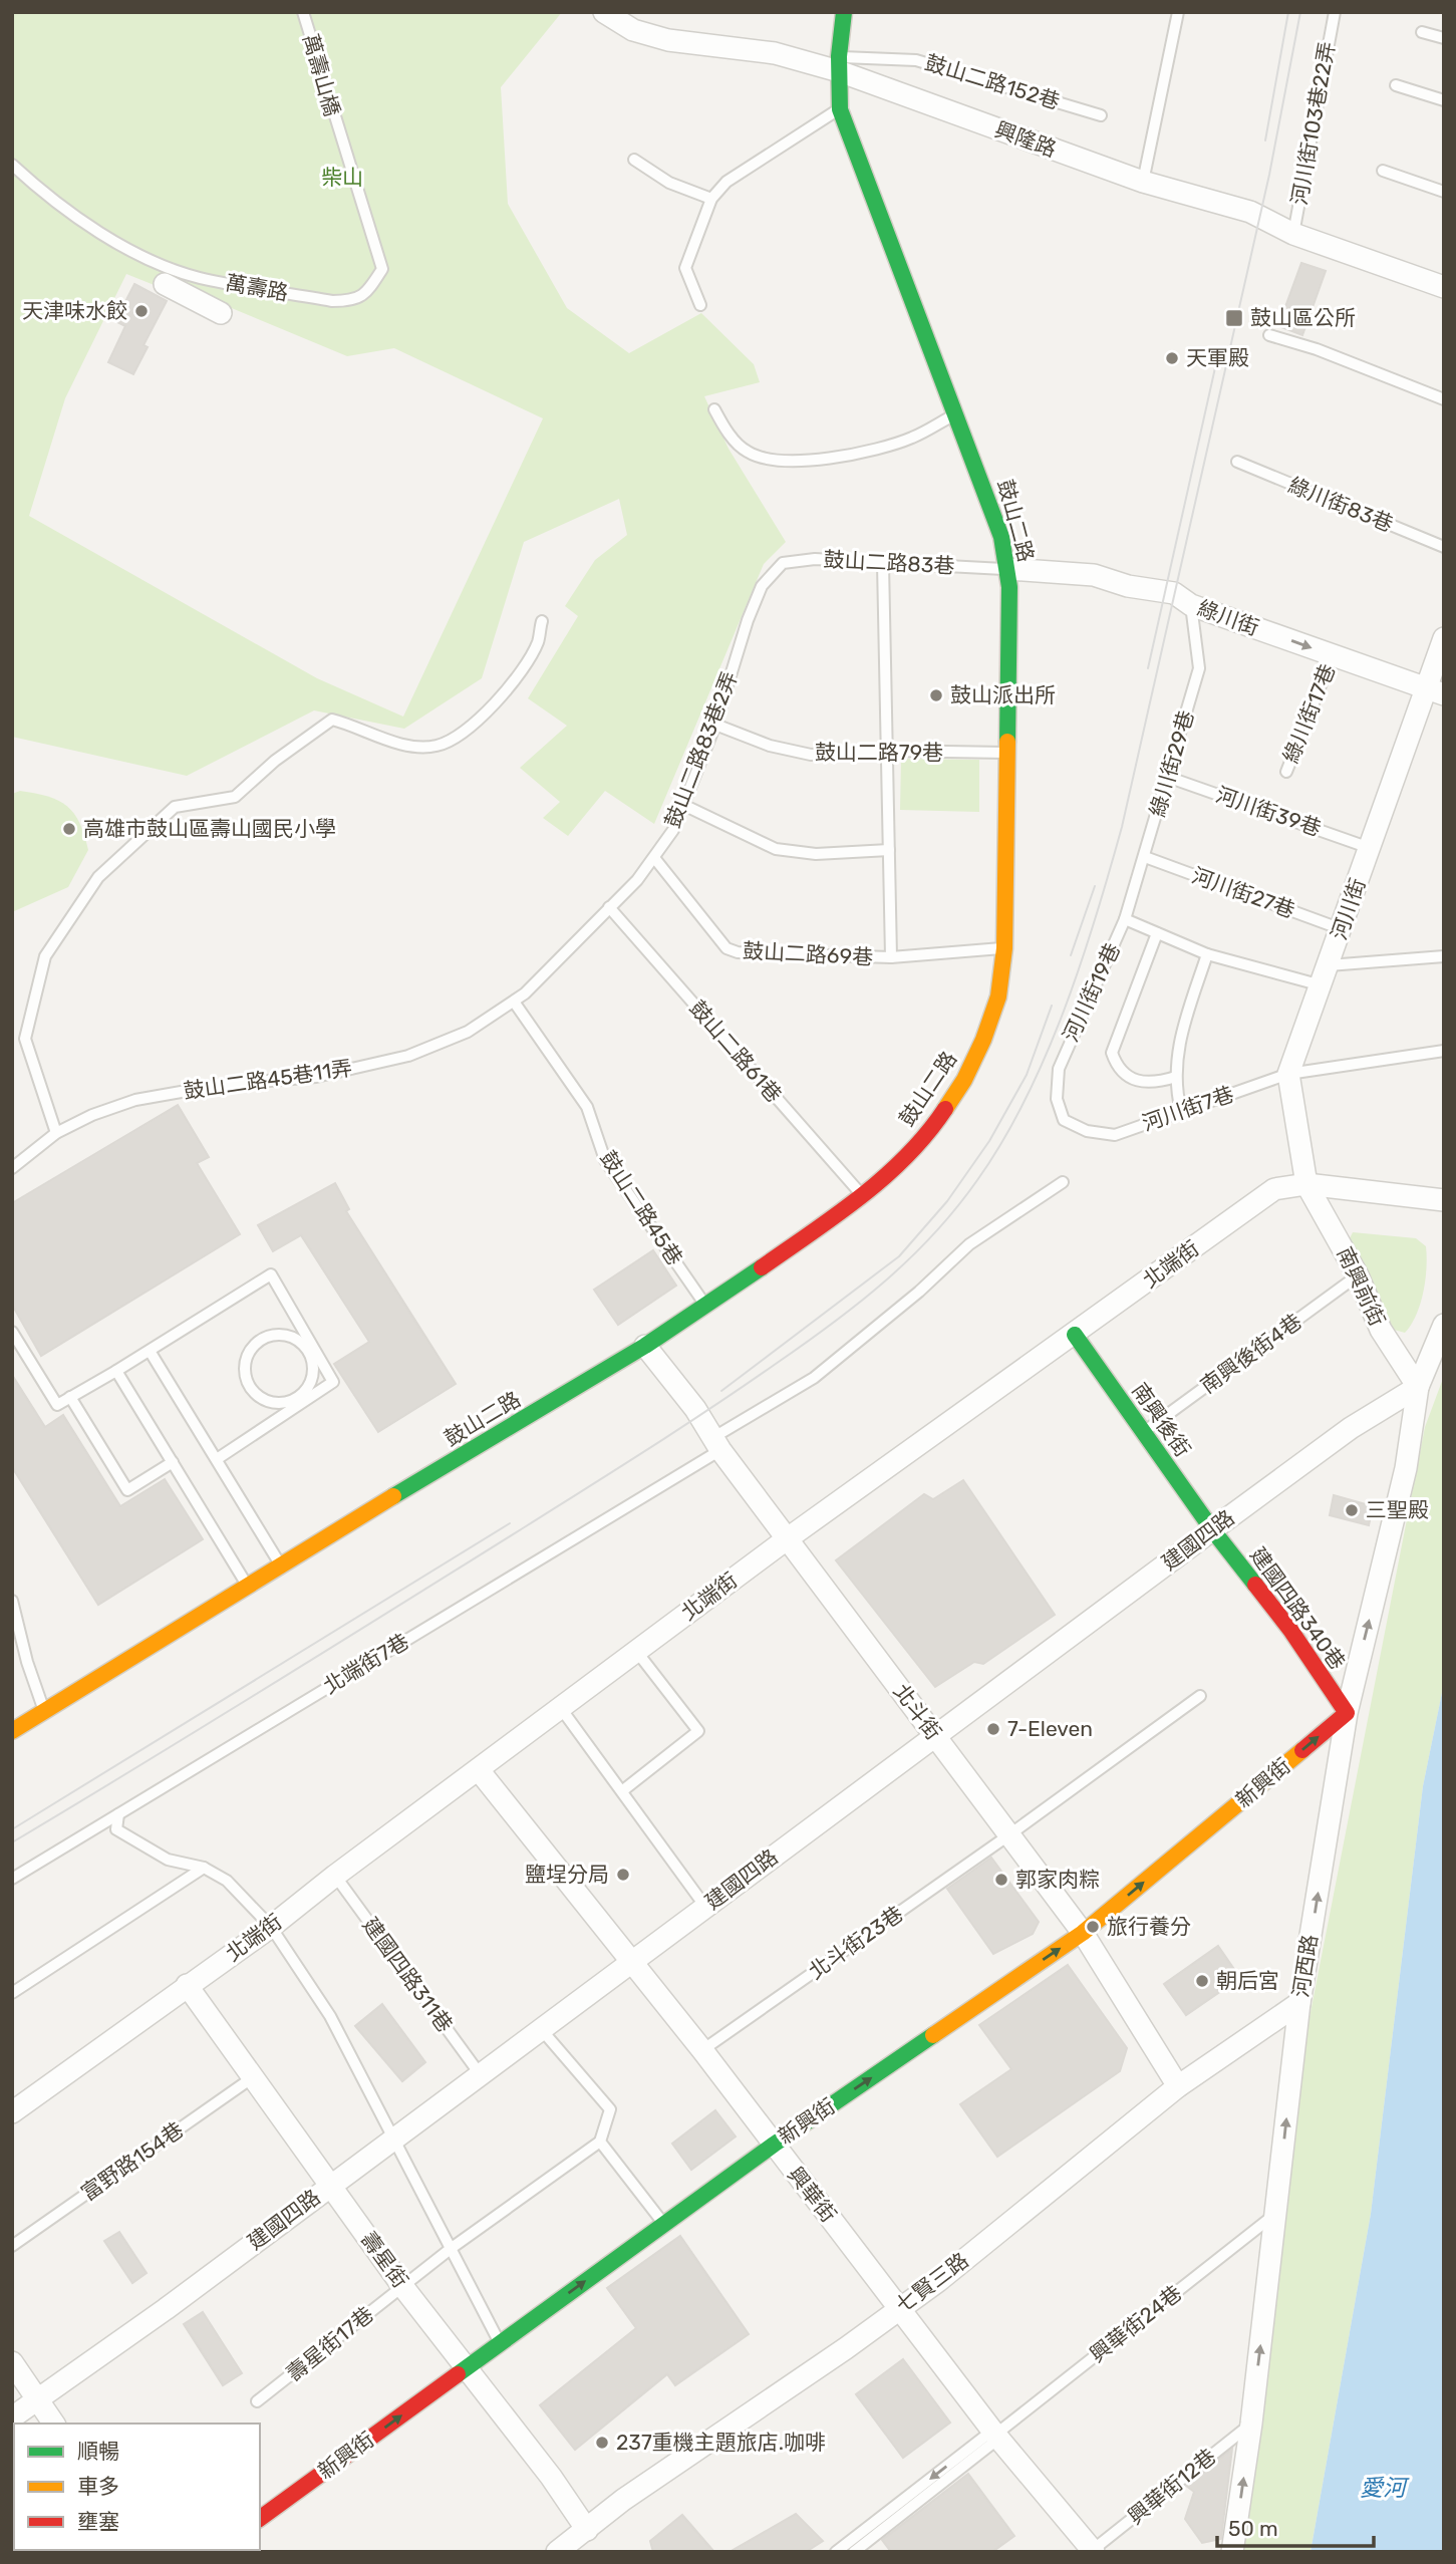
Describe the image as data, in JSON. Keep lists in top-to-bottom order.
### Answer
{
  "streets": {
    "street": [
      "興隆路",
      "鼓山二路",
      "綠川街",
      "河川街",
      "北端街",
      "南興前街",
      "南興後街",
      "建國四路",
      "建國四路340巷",
      "北斗街",
      "新興街",
      "河西路",
      "興華街",
      "壽星街",
      "七賢三路"
    ],
    "lane": [
      "萬壽山橋",
      "鼓山二路152巷",
      "河川街103巷22弄",
      "萬壽路",
      "綠川街83巷",
      "鼓山二路83巷",
      "綠川街17巷",
      "鼓山二路83巷2弄",
      "鼓山二路79巷",
      "綠川街29巷",
      "河川街39巷",
      "河川街27巷",
      "鼓山二路69巷",
      "河川街19巷",
      "鼓山二路61巷",
      "鼓山二路45巷11弄",
      "河川街7巷",
      "鼓山二路45巷",
      "南興後街4巷",
      "北端街7巷",
      "北斗街23巷",
      "建國四路311巷",
      "富野路154巷",
      "興華街24巷",
      "壽星街17巷",
      "興華街12巷"
    ]
  },
  "crossings": [
    ["萬壽山橋", "萬壽路"],
    ["鼓山二路152巷", "興隆路"],
    ["鼓山二路152巷", "鼓山二路"],
    ["河川街103巷22弄", "興隆路"],
    ["興隆路", "鼓山二路"],
    ["鼓山二路", "鼓山二路83巷"],
    ["鼓山二路", "綠川街"],
    ["鼓山二路", "鼓山二路79巷"],
    ["鼓山二路", "鼓山二路69巷"],
    ["鼓山二路", "鼓山二路61巷"],
    ["鼓山二路", "鼓山二路45巷"],
    ["鼓山二路", "北斗街"],
    ["鼓山二路83巷", "綠川街"],
    ["鼓山二路83巷", "鼓山二路83巷2弄"],
    ["綠川街", "綠川街17巷"],
    ["綠川街", "綠川街29巷"],
    ["綠川街", "河川街"],
    ["鼓山二路83巷2弄", "鼓山二路79巷"],
    ["鼓山二路83巷2弄", "鼓山二路69巷"],
    ["鼓山二路83巷2弄", "鼓山二路61巷"],
    ["鼓山二路83巷2弄", "鼓山二路45巷11弄"],
    ["鼓山二路83巷2弄", "鼓山二路45巷"],
    ["綠川街29巷", "河川街39巷"],
    ["綠川街29巷", "河川街27巷"],
    ["綠川街29巷", "河川街19巷"],
    ["河川街39巷", "河川街"],
    ["河川街27巷", "河川街"],
    ["河川街", "河川街19巷"],
    ["河川街", "河川街7巷"],
    ["河川街", "北端街"],
    ["河川街", "南興前街"],
    ["河川街19巷", "河川街7巷"],
    ["鼓山二路45巷11弄", "鼓山二路45巷"],
    ["北端街", "南興前街"],
    ["北端街", "南興後街"],
    ["北端街", "北斗街"],
    ["北端街", "建國四路311巷"],
    ["北端街", "興華街"],
    ["北端街", "壽星街"],
    ["南興前街", "南興後街4巷"],
    ["南興前街", "建國四路"],
    ["南興前街", "河西路"],
    ["南興後街4巷", "南興後街"],
    ["南興後街", "建國四路"],
    ["南興後街", "建國四路340巷"],
    ["建國四路", "建國四路340巷"],
    ["建國四路", "北斗街"],
    ["建國四路", "河西路"],
    ["建國四路", "建國四路311巷"],
    ["建國四路", "興華街"],
    ["建國四路", "壽星街"],
    ["建國四路340巷", "新興街"],
    ["建國四路340巷", "河西路"],
    ["北端街7巷", "北斗街"],
    ["北斗街", "新興街"],
    ["北斗街", "北斗街23巷"],
    ["北斗街", "七賢三路"],
    ["新興街", "河西路"],
    ["新興街", "興華街"],
    ["新興街", "壽星街"],
    ["北斗街23巷", "興華街"],
    ["河西路", "七賢三路"],
    ["河西路", "興華街24巷"],
    ["河西路", "興華街12巷"],
    ["富野路154巷", "壽星街"],
    ["興華街", "七賢三路"],
    ["興華街", "興華街24巷"],
    ["興華街", "興華街12巷"],
    ["壽星街", "七賢三路"],
    ["壽星街", "壽星街17巷"]
  ],
  "one_way": ["新興街", "河西路"],
  "water": ["愛河"],
  "parks": ["柴山"],
  "places": {
    "other": [
      "天津味水餃",
      "天軍殿",
      "鼓山派出所",
      "高雄市鼓山區壽山國民小學",
      "三聖殿",
      "7-Eleven",
      "鹽埕分局",
      "郭家肉粽",
      "旅行養分",
      "朝后宮",
      "237重機主題旅店.咖啡"
    ],
    "transit": ["鼓山區公所"]
  },
  "legend": ["順暢", "車多", "壅塞"],
  "scale_bar": "50 m"
}
